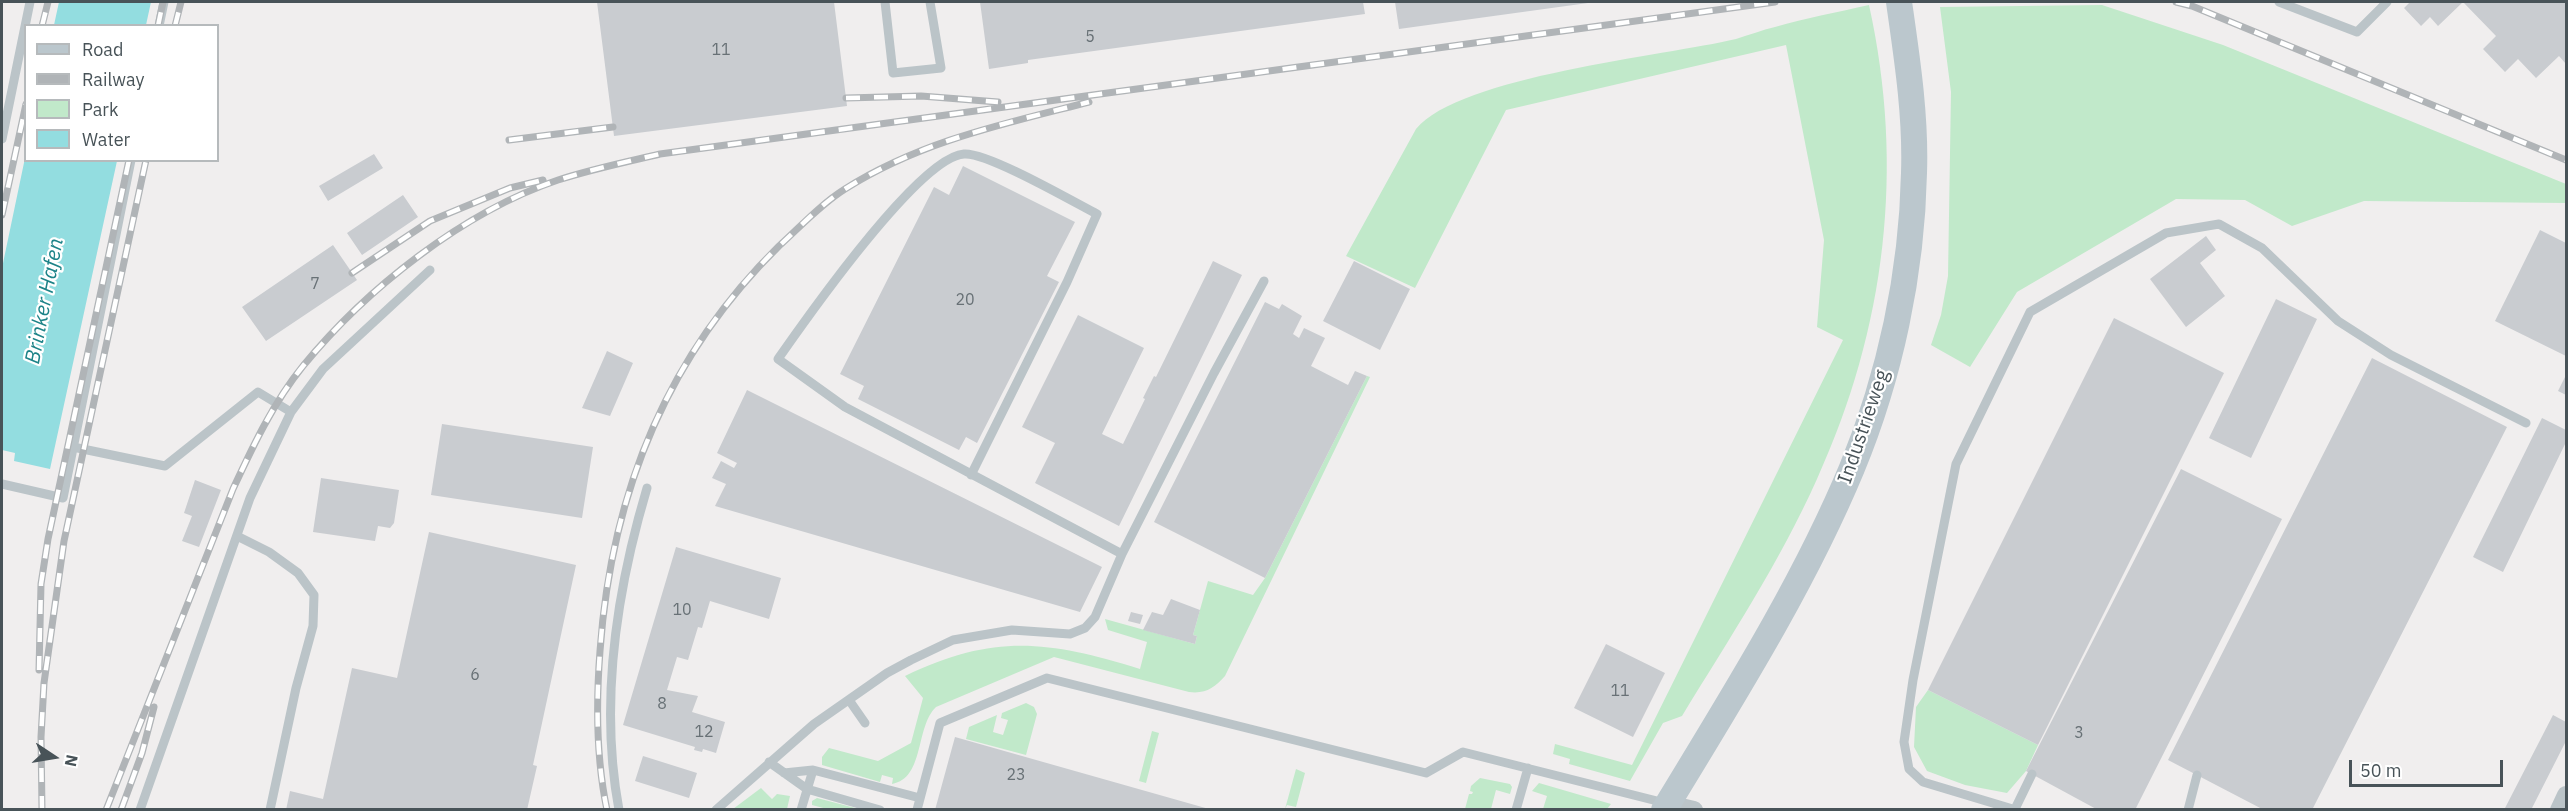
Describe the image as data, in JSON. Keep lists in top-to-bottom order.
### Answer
{
  "streets": {
    "street": ["Industrieweg"]
  },
  "water": ["Brinker Hafen"],
  "house_numbers": [
    "5",
    "11",
    "7",
    "20",
    "10",
    "6",
    "11",
    "8",
    "12",
    "3",
    "23"
  ],
  "legend": [
    "Road",
    "Railway",
    "Park",
    "Water"
  ],
  "scale_bar": "50 m",
  "north": "right"
}
